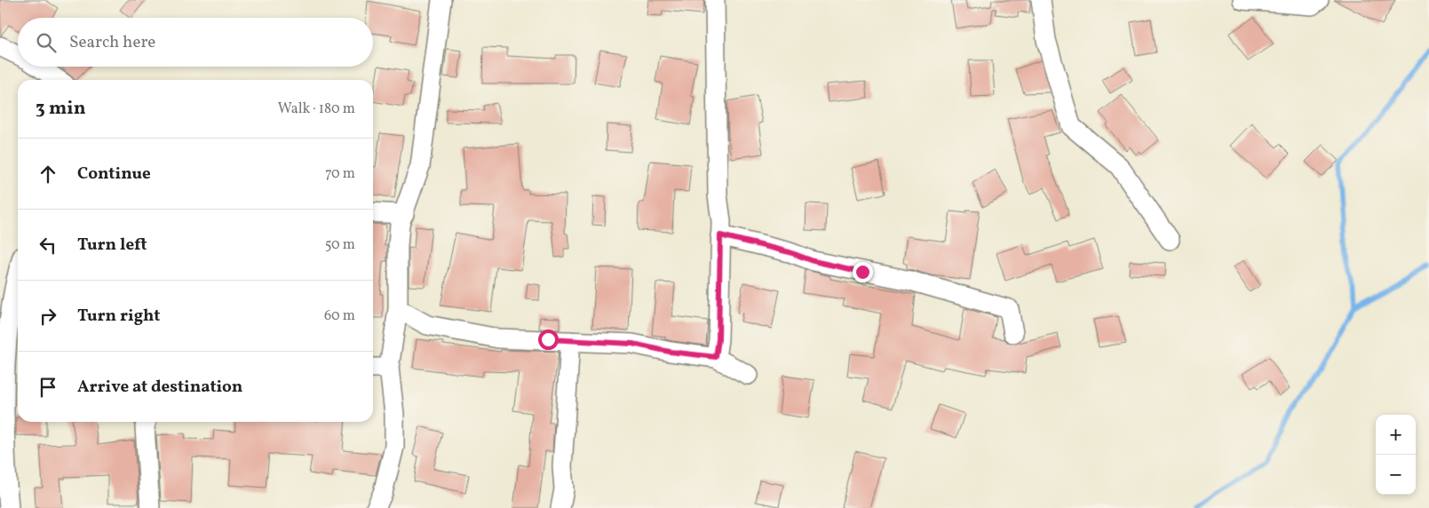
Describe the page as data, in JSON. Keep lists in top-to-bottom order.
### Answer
{
  "page": {
    "search": "Search here",
    "heading": ["3 min", "Walk · 180 m"],
    "list": [
      ["Continue", "70 m"],
      ["Turn left", "50 m"],
      ["Turn right", "60 m"],
      "Arrive at destination"
    ],
    "map_buttons": ["+", "−"]
  }
}
